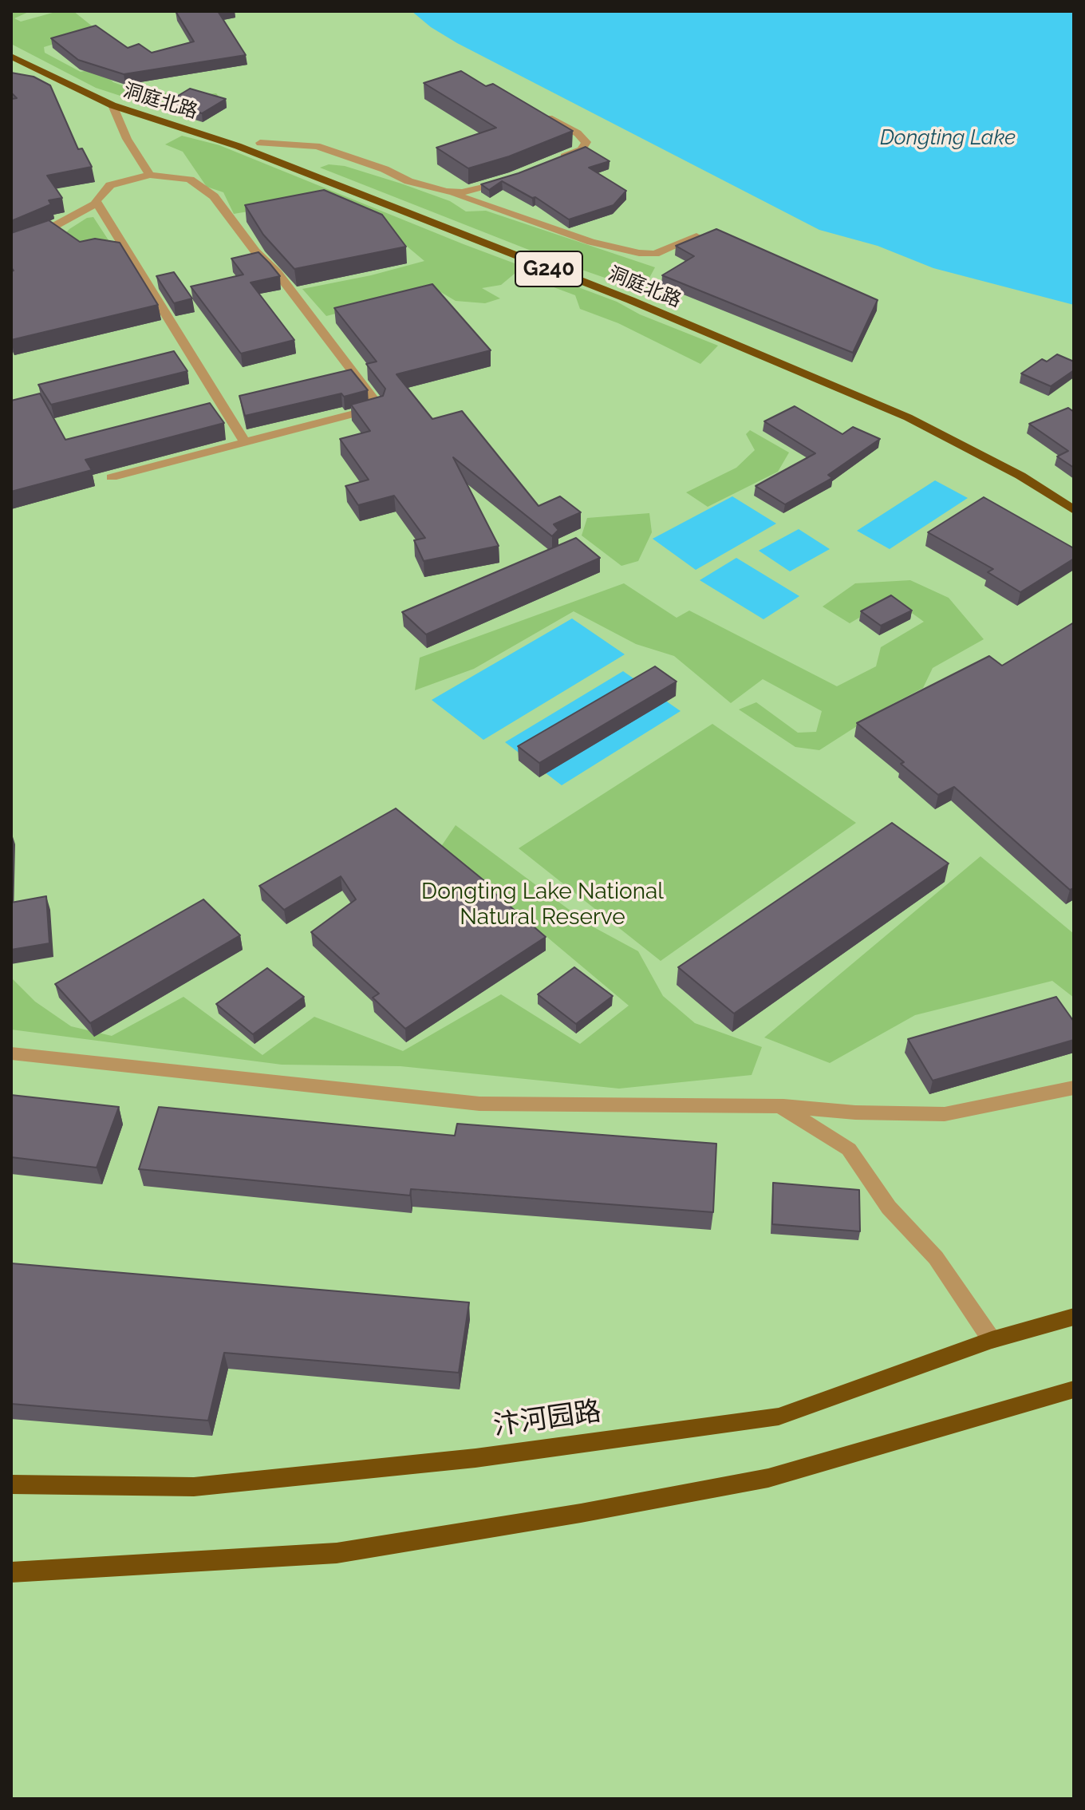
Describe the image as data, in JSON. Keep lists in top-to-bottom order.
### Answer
{
  "streets": {
    "main road": ["洞庭北路", "G240", "汴河园路"]
  },
  "water": ["Dongting Lake"],
  "parks": ["Dongting Lake National Natural Reserve"]
}
